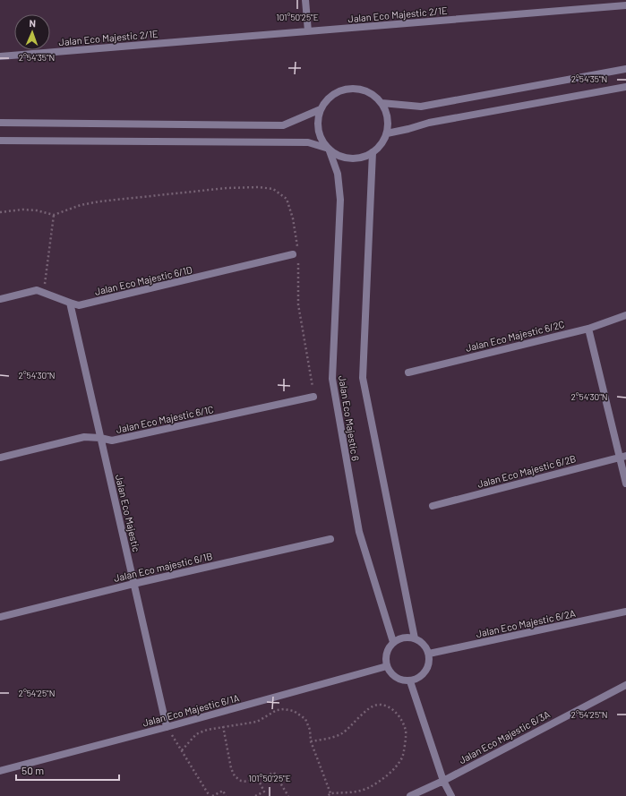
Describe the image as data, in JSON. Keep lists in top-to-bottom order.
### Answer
{
  "streets": {
    "street": [
      "Jalan Eco Majestic 2/1E",
      "Jalan Eco Majestic 6/1D",
      "Jalan Eco Majestic 6/2C",
      "Jalan Eco Majestic 6",
      "Jalan Eco Majestic 6/1C",
      "Jalan Eco Majestic 6/2B",
      "Jalan Eco Majestic",
      "Jalan Eco majestic 6/1B",
      "Jalan Eco Majestic 6/2A",
      "Jalan Eco Majestic 6/1A",
      "Jalan Eco Majestic 6/3A"
    ]
  },
  "crossings": [
    ["Jalan Eco Majestic 6/1D", "Jalan Eco Majestic"],
    ["Jalan Eco Majestic 6", "Jalan Eco Majestic 6/2A"],
    ["Jalan Eco Majestic 6", "Jalan Eco Majestic 6/1A"],
    ["Jalan Eco Majestic 6/1C", "Jalan Eco Majestic"],
    ["Jalan Eco Majestic", "Jalan Eco majestic 6/1B"],
    ["Jalan Eco Majestic", "Jalan Eco Majestic 6/1A"],
    ["Jalan Eco Majestic 6/2A", "Jalan Eco Majestic 6/1A"]
  ],
  "scale_bar": "50 m",
  "north": "top",
  "coordinates": [
    "101°50'25\"E",
    "2°54'35\"N",
    "2°54'30\"N",
    "2°54'25\"N"
  ]
}
